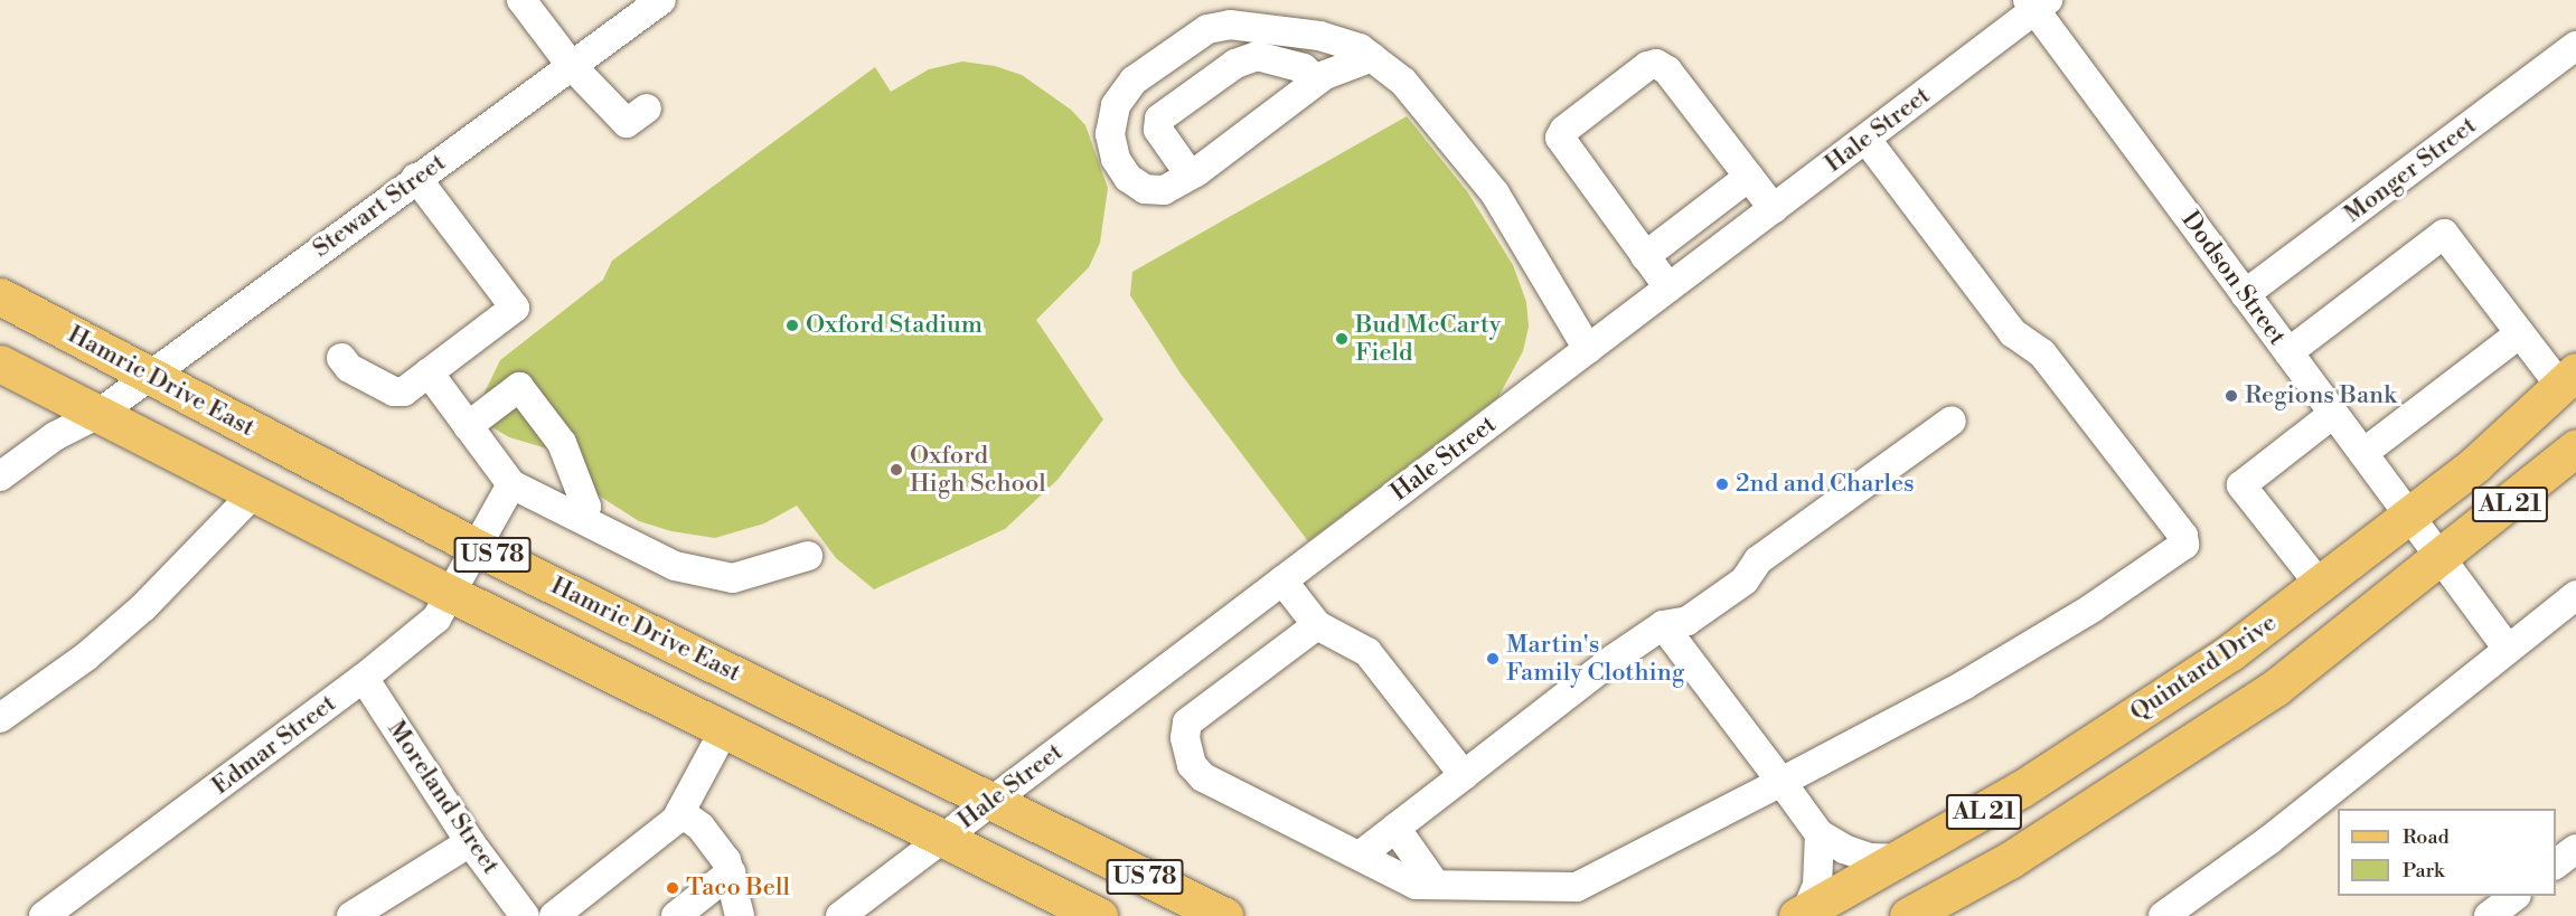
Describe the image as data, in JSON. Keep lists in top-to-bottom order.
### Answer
{
  "streets": {
    "main road": [
      "Hamric Drive East",
      "AL 21",
      "US 78",
      "Quintard Drive"
    ],
    "street": [
      "Hale Street",
      "Monger Street",
      "Stewart Street",
      "Dodson Street",
      "Edmar Street",
      "Moreland Street"
    ]
  },
  "crossings": [
    ["Hale Street", "Dodson Street"],
    ["Hale Street", "Hamric Drive East"],
    ["Hale Street", "US 78"],
    ["Monger Street", "Dodson Street"],
    ["Stewart Street", "Hamric Drive East"],
    ["Stewart Street", "US 78"],
    ["Dodson Street", "AL 21"],
    ["Dodson Street", "Quintard Drive"],
    ["Hamric Drive East", "Edmar Street"],
    ["US 78", "Edmar Street"],
    ["Edmar Street", "Moreland Street"]
  ],
  "places": [
    "Oxford Stadium",
    "Bud McCarty Field",
    "Regions Bank",
    "Oxford High School",
    "2nd and Charles",
    "Martin's Family Clothing",
    "Taco Bell"
  ],
  "legend": ["Road", "Park"]
}
